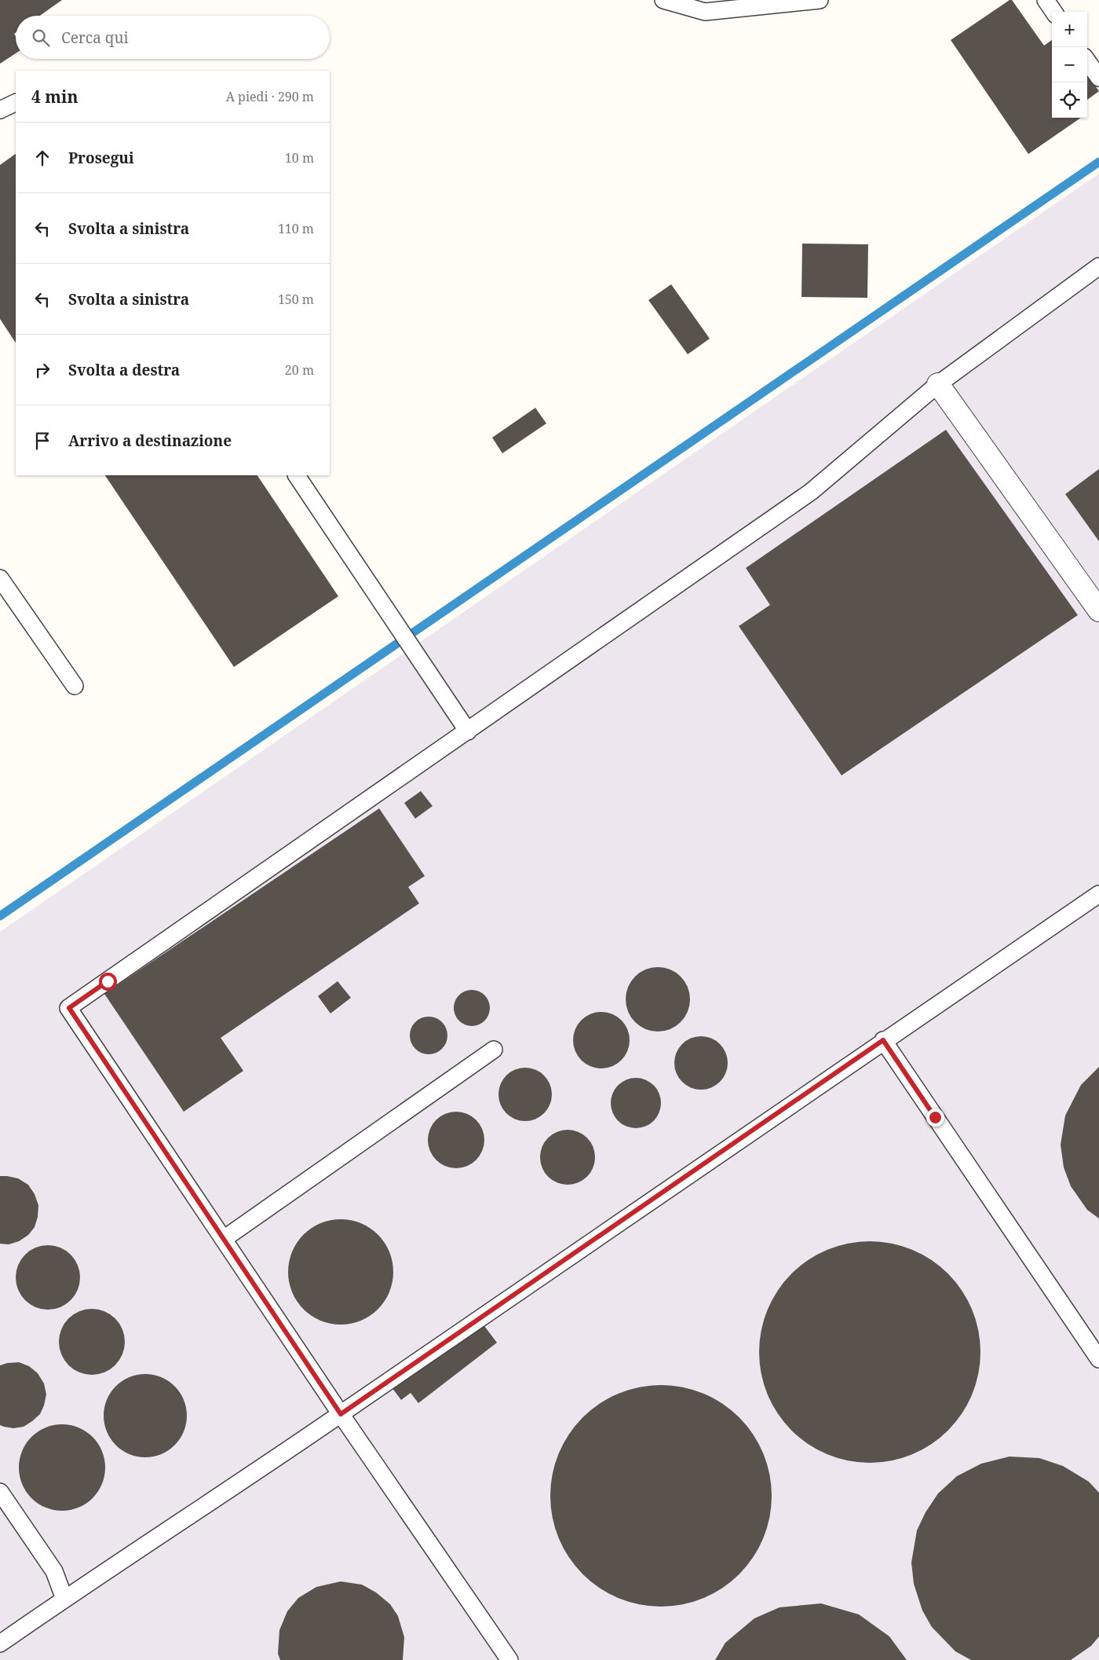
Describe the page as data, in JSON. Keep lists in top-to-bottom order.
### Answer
{
  "page": {
    "map_buttons": ["+", "−"],
    "search": "Cerca qui",
    "heading": ["4 min", "A piedi · 290 m"],
    "list": [
      ["Prosegui", "10 m"],
      ["Svolta a sinistra", "110 m"],
      ["Svolta a sinistra", "150 m"],
      ["Svolta a destra", "20 m"],
      "Arrivo a destinazione"
    ]
  }
}
